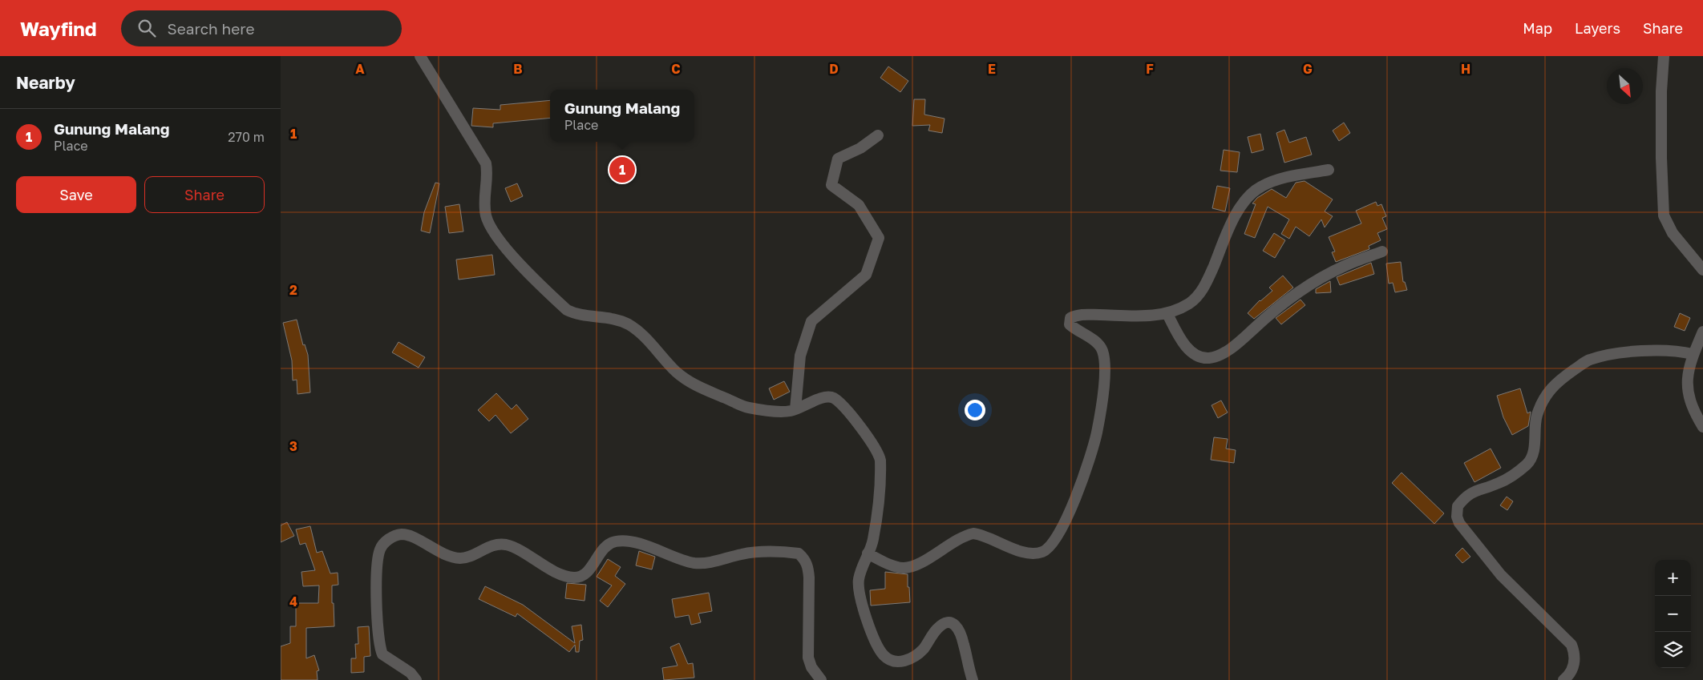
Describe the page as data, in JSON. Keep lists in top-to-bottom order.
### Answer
{
  "north": "bottom right",
  "page": {
    "header": "Wayfind",
    "search": "Search here",
    "nav": ["Map", "Layers", "Share"],
    "heading": "Nearby",
    "popup": ["Gunung Malang", "Place"],
    "list": [
      {
        "mark": "1",
        "name": "Gunung Malang",
        "note": "Place",
        "value": "270 m"
      }
    ],
    "pins": "1",
    "buttons": ["Save", "Share"],
    "map_buttons": ["+", "−"]
  },
  "grid": {
    "columns": [
      "A",
      "B",
      "C",
      "D",
      "E",
      "F",
      "G",
      "H"
    ],
    "rows": [
      "1",
      "2",
      "3",
      "4"
    ]
  }
}
